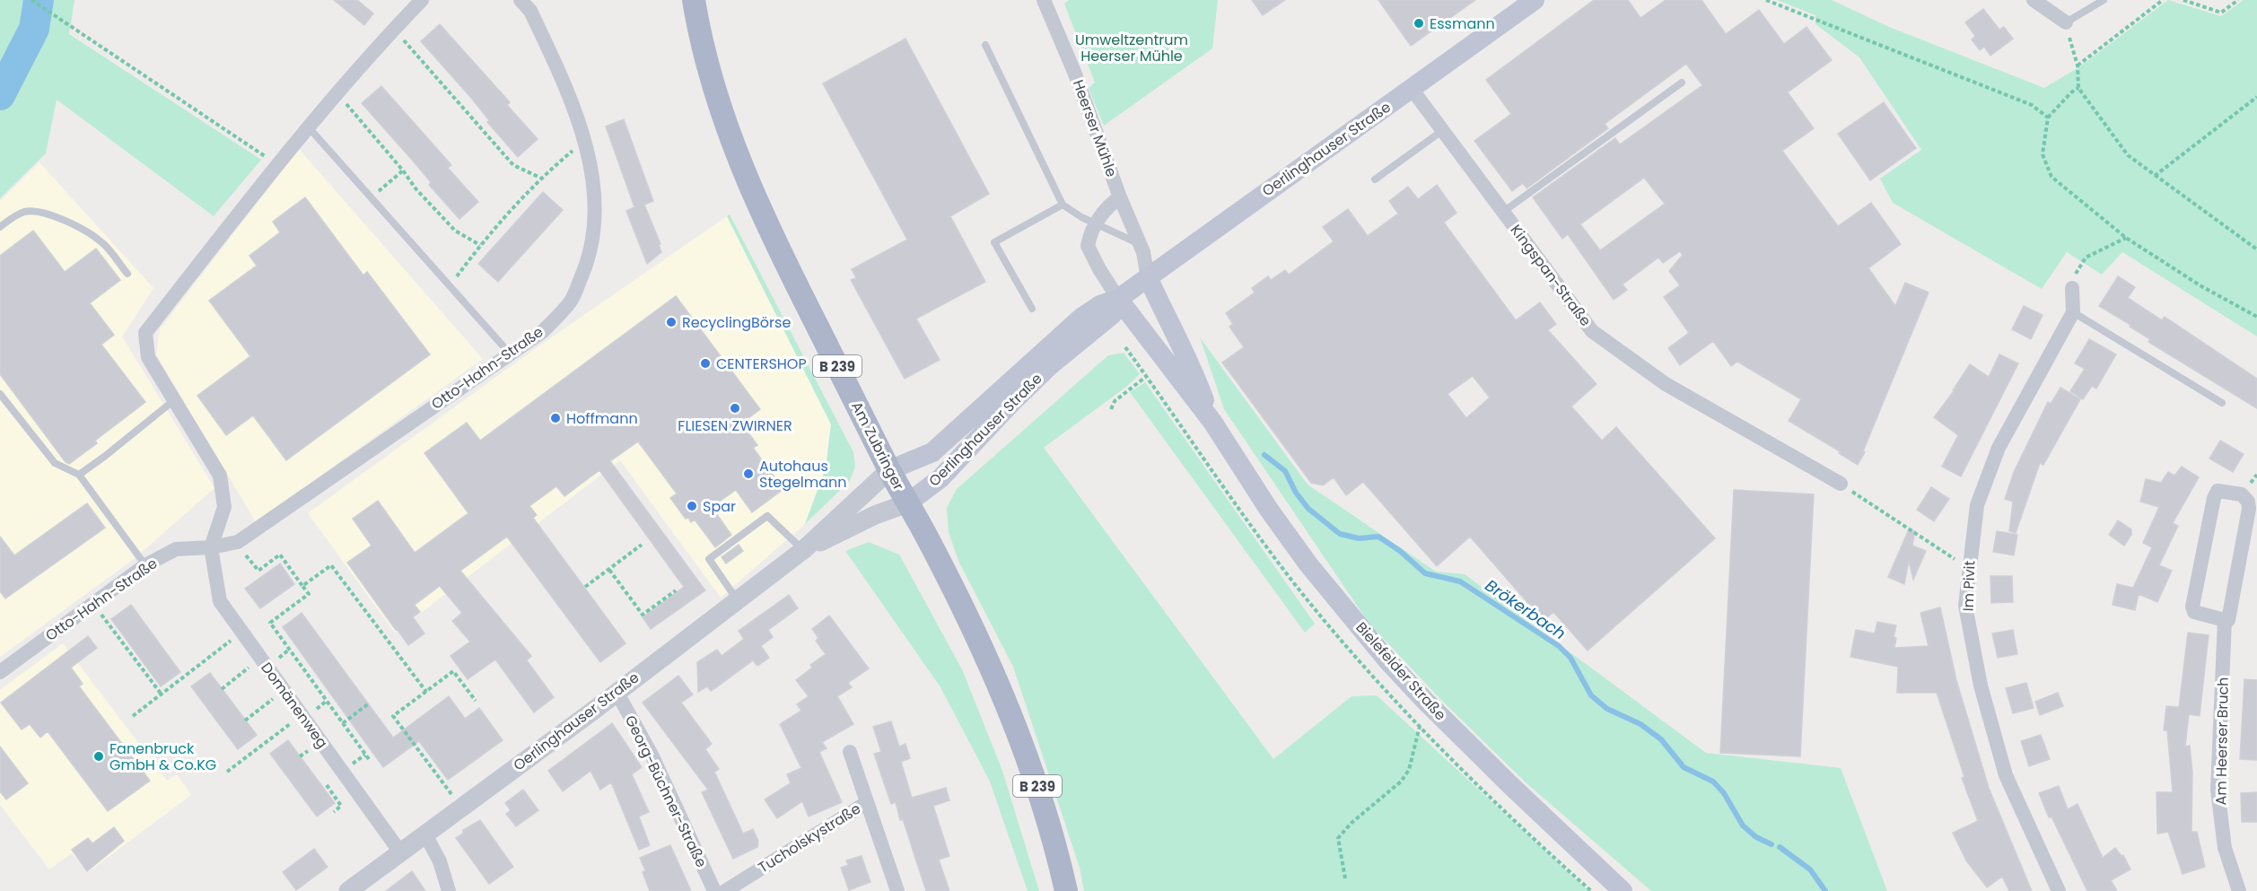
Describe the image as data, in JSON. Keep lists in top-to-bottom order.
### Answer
{
  "streets": {
    "main road": [
      "Oerlinghauser Straße",
      "B 239",
      "Am Zubringer",
      "Bielefelder Straße"
    ],
    "street": [
      "Heerser Mühle",
      "Kingspan-Straße",
      "Otto-Hahn-Straße",
      "Im Pivit",
      "Domänenweg",
      "Am Heerser Bruch",
      "Georg-Büchner-Straße",
      "Tucholskystraße"
    ]
  },
  "crossings": [
    ["Heerser Mühle", "Oerlinghauser Straße"],
    ["Heerser Mühle", "Bielefelder Straße"],
    ["Oerlinghauser Straße", "Kingspan-Straße"],
    ["Oerlinghauser Straße", "Am Zubringer"],
    ["Oerlinghauser Straße", "Bielefelder Straße"],
    ["Oerlinghauser Straße", "Domänenweg"],
    ["Oerlinghauser Straße", "Georg-Büchner-Straße"],
    ["Otto-Hahn-Straße", "Domänenweg"]
  ],
  "water": ["Brökerbach"],
  "parks": ["Umweltzentrum Heerser Mühle"],
  "places": [
    "Essmann",
    "RecyclingBörse",
    "CENTERSHOP",
    "FLIESEN ZWIRNER",
    "Hoffmann",
    "Autohaus Stegelmann",
    "Spar",
    "Fanenbruck GmbH & Co.KG"
  ]
}
